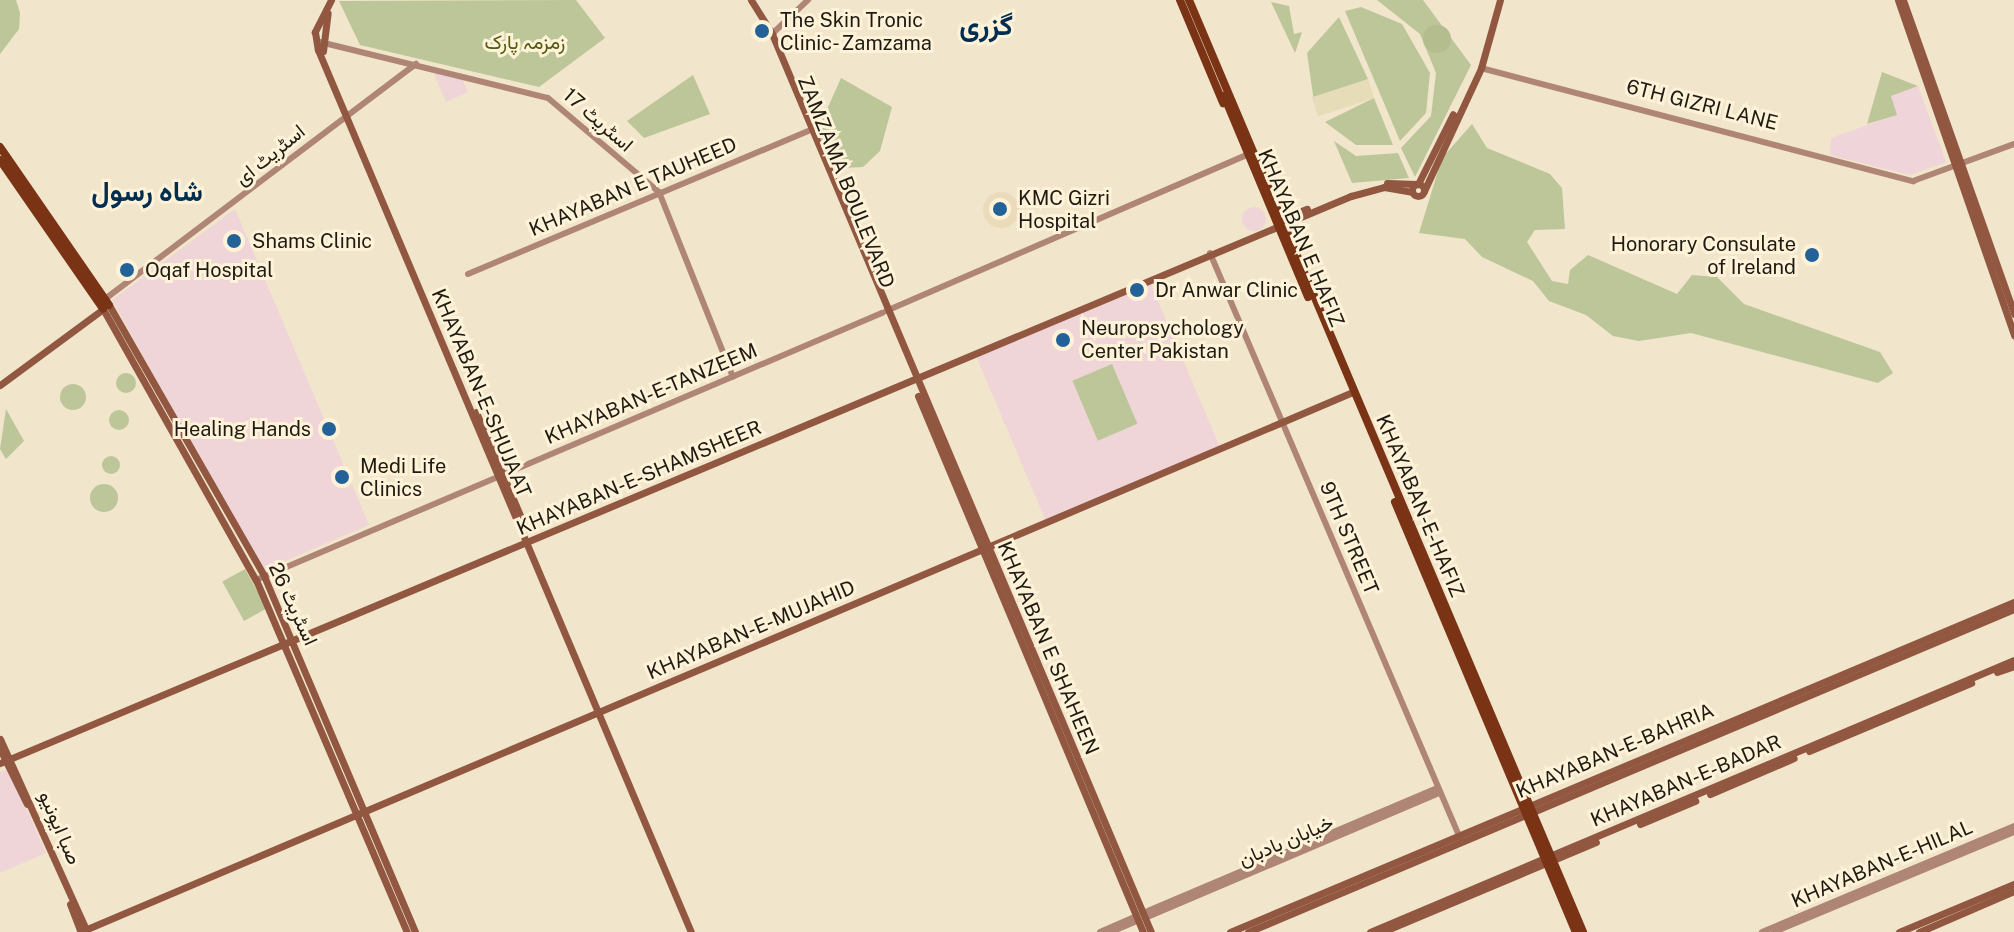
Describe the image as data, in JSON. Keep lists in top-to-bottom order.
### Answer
{
  "streets": {
    "main road": [
      "ZAMZAMA BOULEVARD",
      "KHAYABAN E HAFIZ",
      "KHAYABAN-E-SHUJAAT",
      "KHAYABAN-E-SHAMSHEER",
      "KHAYABAN-E-HAFIZ",
      "اسٹریٹ 26",
      "KHAYABAN-E-MUJAHID",
      "KHAYABAN E SHAHEEN",
      "KHAYABAN-E-BAHRIA",
      "KHAYABAN-E-BADAR",
      "صبا ایونیو"
    ],
    "street": [
      "6TH GIZRI LANE",
      "اسٹریٹ 17",
      "اسٹریٹ ای",
      "KHAYABAN E TAUHEED",
      "KHAYABAN-E-TANZEEM",
      "9TH STREET",
      "خیابان بادبان",
      "KHAYABAN-E-HILAL"
    ]
  },
  "crossings": [
    ["اسٹریٹ 17", "اسٹریٹ ای"],
    ["اسٹریٹ 17", "KHAYABAN E TAUHEED"],
    ["اسٹریٹ 17", "KHAYABAN-E-SHUJAAT"],
    ["اسٹریٹ 17", "KHAYABAN-E-TANZEEM"],
    ["اسٹریٹ ای", "KHAYABAN-E-SHUJAAT"],
    ["اسٹریٹ ای", "اسٹریٹ 26"],
    ["ZAMZAMA BOULEVARD", "KHAYABAN E TAUHEED"],
    ["ZAMZAMA BOULEVARD", "KHAYABAN-E-TANZEEM"],
    ["ZAMZAMA BOULEVARD", "KHAYABAN-E-SHAMSHEER"],
    ["ZAMZAMA BOULEVARD", "KHAYABAN E SHAHEEN"],
    ["KHAYABAN E HAFIZ", "KHAYABAN-E-TANZEEM"],
    ["KHAYABAN E HAFIZ", "KHAYABAN-E-SHAMSHEER"],
    ["KHAYABAN E HAFIZ", "KHAYABAN-E-HAFIZ"],
    ["KHAYABAN E HAFIZ", "KHAYABAN-E-MUJAHID"],
    ["KHAYABAN-E-SHUJAAT", "KHAYABAN-E-TANZEEM"],
    ["KHAYABAN-E-SHUJAAT", "KHAYABAN-E-SHAMSHEER"],
    ["KHAYABAN-E-SHUJAAT", "KHAYABAN-E-MUJAHID"],
    ["KHAYABAN-E-TANZEEM", "اسٹریٹ 26"],
    ["KHAYABAN-E-SHAMSHEER", "9TH STREET"],
    ["KHAYABAN-E-SHAMSHEER", "اسٹریٹ 26"],
    ["KHAYABAN-E-SHAMSHEER", "KHAYABAN E SHAHEEN"],
    ["KHAYABAN-E-SHAMSHEER", "صبا ایونیو"],
    ["KHAYABAN-E-HAFIZ", "KHAYABAN-E-MUJAHID"],
    ["KHAYABAN-E-HAFIZ", "KHAYABAN-E-BAHRIA"],
    ["KHAYABAN-E-HAFIZ", "KHAYABAN-E-BADAR"],
    ["9TH STREET", "KHAYABAN-E-MUJAHID"],
    ["9TH STREET", "KHAYABAN-E-BAHRIA"],
    ["9TH STREET", "خیابان بادبان"],
    ["اسٹریٹ 26", "KHAYABAN-E-MUJAHID"],
    ["KHAYABAN-E-MUJAHID", "KHAYABAN E SHAHEEN"],
    ["KHAYABAN-E-MUJAHID", "صبا ایونیو"],
    ["KHAYABAN E SHAHEEN", "خیابان بادبان"]
  ],
  "districts": ["گزری", "شاہ رسول"],
  "parks": ["زمزمہ پارک"],
  "places": [
    "The Skin Tronic Clinic- Zamzama",
    "KMC Gizri Hospital",
    "Shams Clinic",
    "Honorary Consulate of Ireland",
    "Oqaf Hospital",
    "Dr Anwar Clinic",
    "Neuropsychology Center Pakistan",
    "Healing Hands",
    "Medi Life Clinics"
  ]
}
